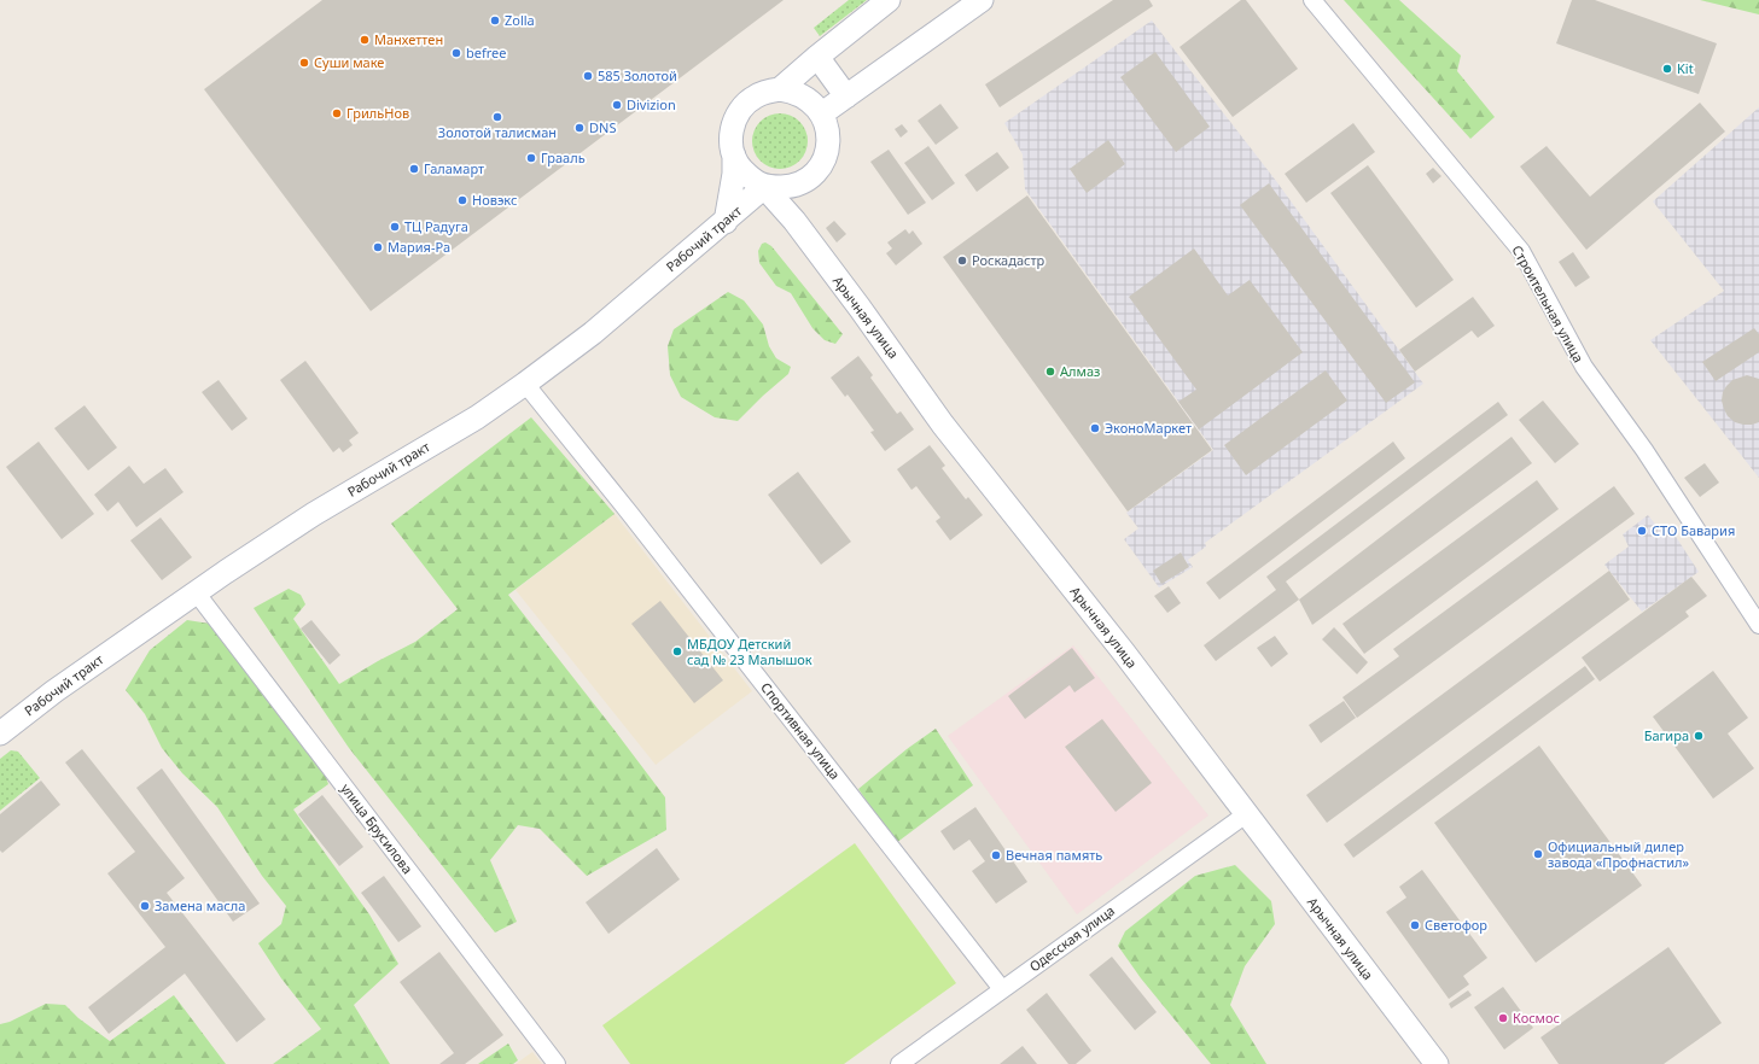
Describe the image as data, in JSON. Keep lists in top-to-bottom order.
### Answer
{
  "streets": {
    "main road": ["Рабочий тракт", "Арычная улица"],
    "street": [
      "Строительная улица",
      "Спортивная улица",
      "улица Брусилова",
      "Одесская улица"
    ]
  },
  "crossings": [
    ["Рабочий тракт", "Арычная улица"],
    ["Рабочий тракт", "Спортивная улица"],
    ["Рабочий тракт", "улица Брусилова"],
    ["Арычная улица", "Одесская улица"],
    ["Спортивная улица", "Одесская улица"]
  ],
  "places": [
    "Zolla",
    "Манхеттен",
    "befree",
    "Суши маке",
    "Kit",
    "585 Золотой",
    "Divizion",
    "ГрильНов",
    "Золотой талисман",
    "DNS",
    "Грааль",
    "Галамарт",
    "Новэкс",
    "ТЦ Радуга",
    "Мария-Ра",
    "Роскадастр",
    "Алмаз",
    "ЭконоМаркет",
    "СТО Бавария",
    "МБДОУ Детский сад № 23 Малышок",
    "Багира",
    "Официальный дилер завода «Профнастил»",
    "Вечная память",
    "Замена масла",
    "Светофор",
    "Космос"
  ]
}
